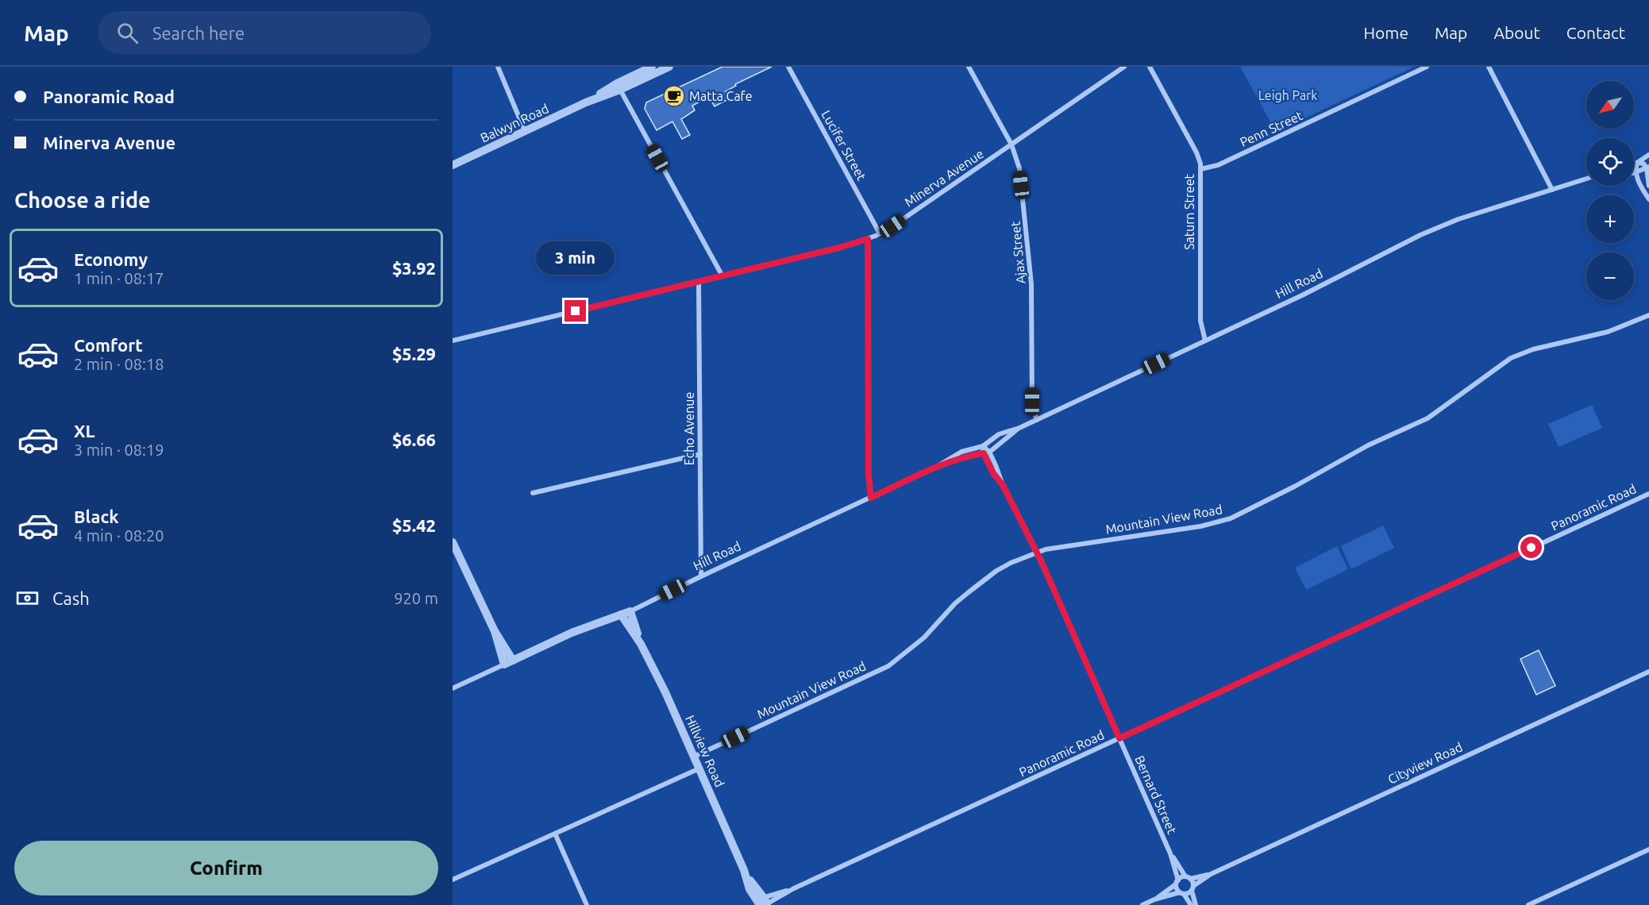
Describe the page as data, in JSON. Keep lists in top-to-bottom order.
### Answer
{
  "streets": {
    "street": [
      "Balwyn Road",
      "Penn Street",
      "Lucifer Street",
      "Minerva Avenue",
      "Saturn Street",
      "Ajax Street",
      "Hill Road",
      "Echo Avenue",
      "Panoramic Road",
      "Mountain View Road",
      "Hillview Road",
      "Cityview Road",
      "Bernard Street"
    ]
  },
  "crossings": [
    ["Penn Street", "Saturn Street"],
    ["Lucifer Street", "Minerva Avenue"],
    ["Minerva Avenue", "Ajax Street"],
    ["Minerva Avenue", "Echo Avenue"],
    ["Saturn Street", "Hill Road"],
    ["Ajax Street", "Hill Road"],
    ["Hill Road", "Echo Avenue"],
    ["Hill Road", "Hillview Road"],
    ["Hill Road", "Bernard Street"],
    ["Panoramic Road", "Hillview Road"],
    ["Panoramic Road", "Bernard Street"],
    ["Mountain View Road", "Hillview Road"],
    ["Mountain View Road", "Bernard Street"],
    ["Cityview Road", "Bernard Street"]
  ],
  "parks": ["Leigh Park"],
  "places": {
    "cafe": ["Matta Cafe"]
  },
  "north": "bottom left",
  "page": {
    "header": "Map",
    "search": "Search here",
    "nav": [
      "Home",
      "Map",
      "About",
      "Contact"
    ],
    "banner": ["Panoramic Road", "Minerva Avenue"],
    "map_buttons": ["+", "−"],
    "heading": "Choose a ride",
    "list": [
      {
        "name": "Economy",
        "note": "1 min · 08:17",
        "value": "$3.92"
      },
      {
        "name": "Comfort",
        "note": "2 min · 08:18",
        "value": "$5.29"
      },
      {
        "name": "XL",
        "note": "3 min · 08:19",
        "value": "$6.66"
      },
      {
        "name": "Black",
        "note": "4 min · 08:20",
        "value": "$5.42"
      }
    ],
    "bubble": "3 min",
    "pay": ["Cash", "920 m"],
    "buttons": "Confirm"
  }
}
